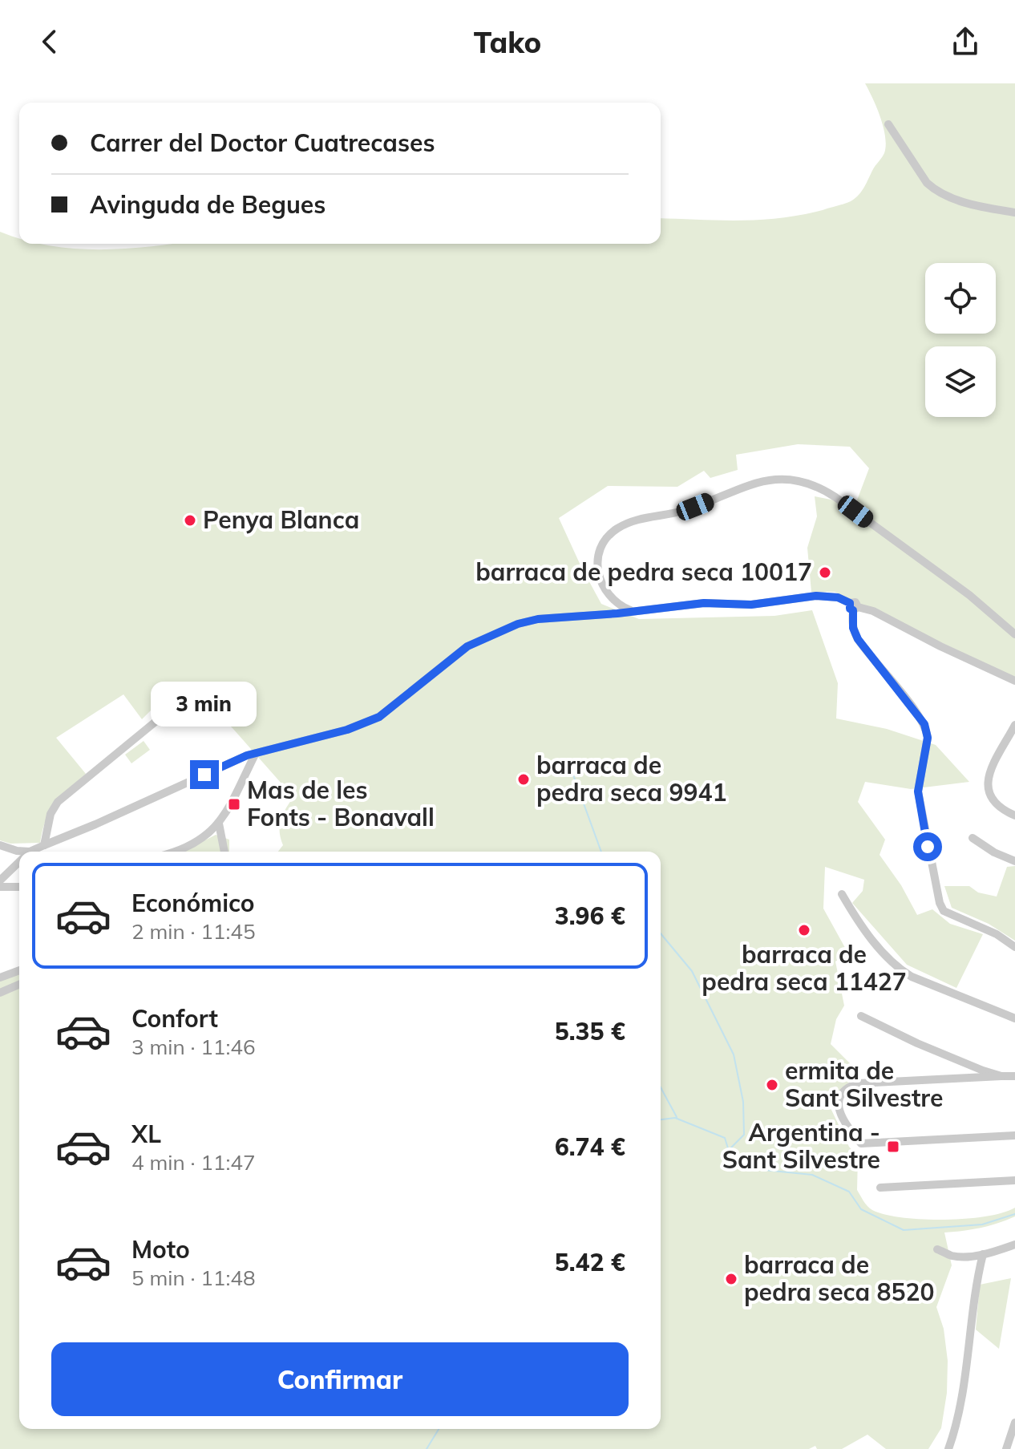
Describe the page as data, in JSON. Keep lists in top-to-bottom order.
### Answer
{
  "places": {
    "other": [
      "Penya Blanca",
      "barraca de pedra seca 10017",
      "barraca de pedra seca 9941",
      "barraca de pedra seca 11427",
      "ermita de Sant Silvestre",
      "barraca de pedra seca 8520"
    ],
    "transit": ["Mas de les Fonts - Bonavall", "Argentina - Sant Silvestre"]
  },
  "page": {
    "header": "Tako",
    "banner": ["Carrer del Doctor Cuatrecases", "Avinguda de Begues"],
    "bubble": "3 min",
    "list": [
      {
        "name": "Económico",
        "note": "2 min · 11:45",
        "value": "3.96 €"
      },
      {
        "name": "Confort",
        "note": "3 min · 11:46",
        "value": "5.35 €"
      },
      {
        "name": "XL",
        "note": "4 min · 11:47",
        "value": "6.74 €"
      },
      {
        "name": "Moto",
        "note": "5 min · 11:48",
        "value": "5.42 €"
      }
    ],
    "buttons": "Confirmar"
  }
}
